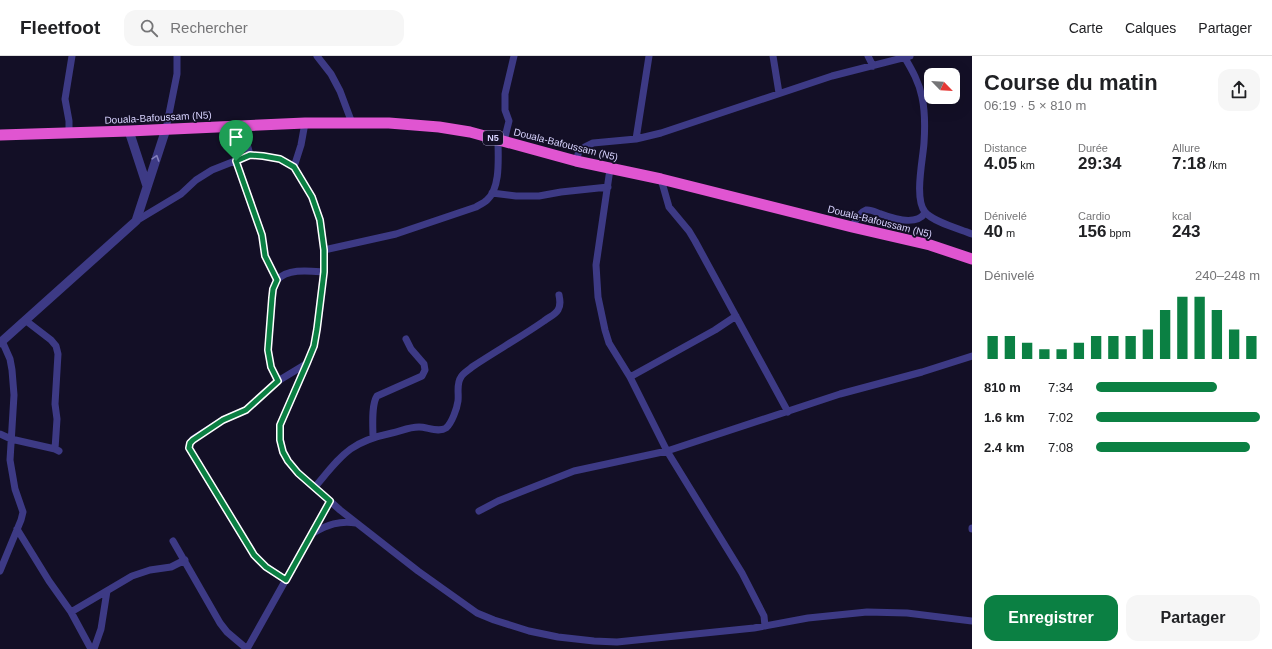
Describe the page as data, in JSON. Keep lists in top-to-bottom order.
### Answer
{
  "streets": {
    "highway": ["Douala-Bafoussam (N5)", "N5"]
  },
  "north": "bottom right",
  "page": {
    "header": "Fleetfoot",
    "search": "Rechercher",
    "nav": ["Carte", "Calques", "Partager"],
    "heading": ["Course du matin", "06:19 · 5 × 810 m"],
    "stats": [
      ["Distance", "4.05 km"],
      ["Durée", "29:34"],
      ["Allure", "7:18 /km"],
      ["Dénivelé", "40 m"],
      ["Cardio", "156 bpm"],
      ["kcal", "243"]
    ],
    "chart": ["Dénivelé", "240–248 m"],
    "list": [
      {
        "name": "810 m",
        "note": "7:34"
      },
      {
        "name": "1.6 km",
        "note": "7:02"
      },
      {
        "name": "2.4 km",
        "note": "7:08"
      }
    ],
    "buttons": ["Enregistrer", "Partager"]
  }
}
